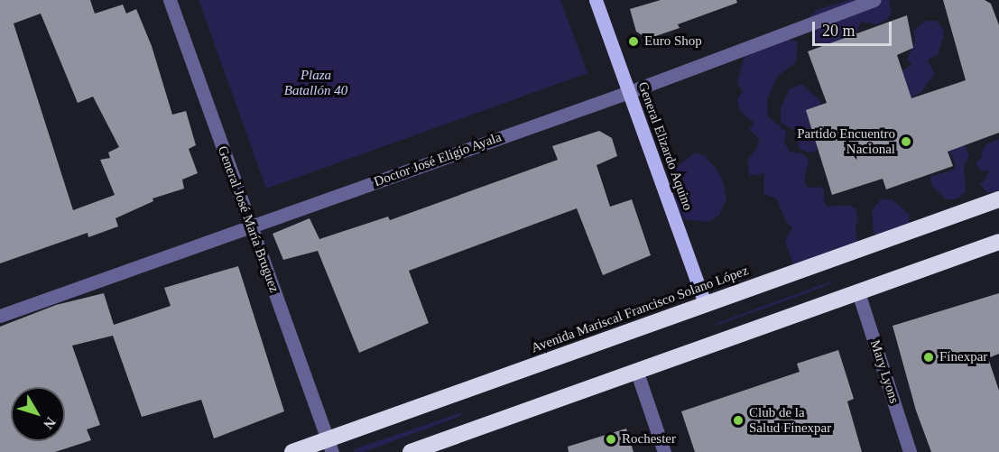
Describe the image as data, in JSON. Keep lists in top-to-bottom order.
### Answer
{
  "streets": {
    "highway": ["Avenida Mariscal Francisco Solano López"],
    "main road": ["General Elizardo Aquino"],
    "street": ["Doctor José Eligio Ayala", "General José María Bruguez", "Mary Lyons"]
  },
  "crossings": [
    ["General Elizardo Aquino", "Doctor José Eligio Ayala"],
    ["General Elizardo Aquino", "Avenida Mariscal Francisco Solano López"],
    ["Doctor José Eligio Ayala", "General José María Bruguez"],
    ["General José María Bruguez", "Avenida Mariscal Francisco Solano López"]
  ],
  "parks": ["Plaza Batallón 40"],
  "places": [
    "Euro Shop",
    "Partido Encuentro Nacional",
    "Finexpar",
    "Club de la Salud Finexpar",
    "Rochester"
  ],
  "scale_bar": "20 m",
  "north": "bottom right"
}
